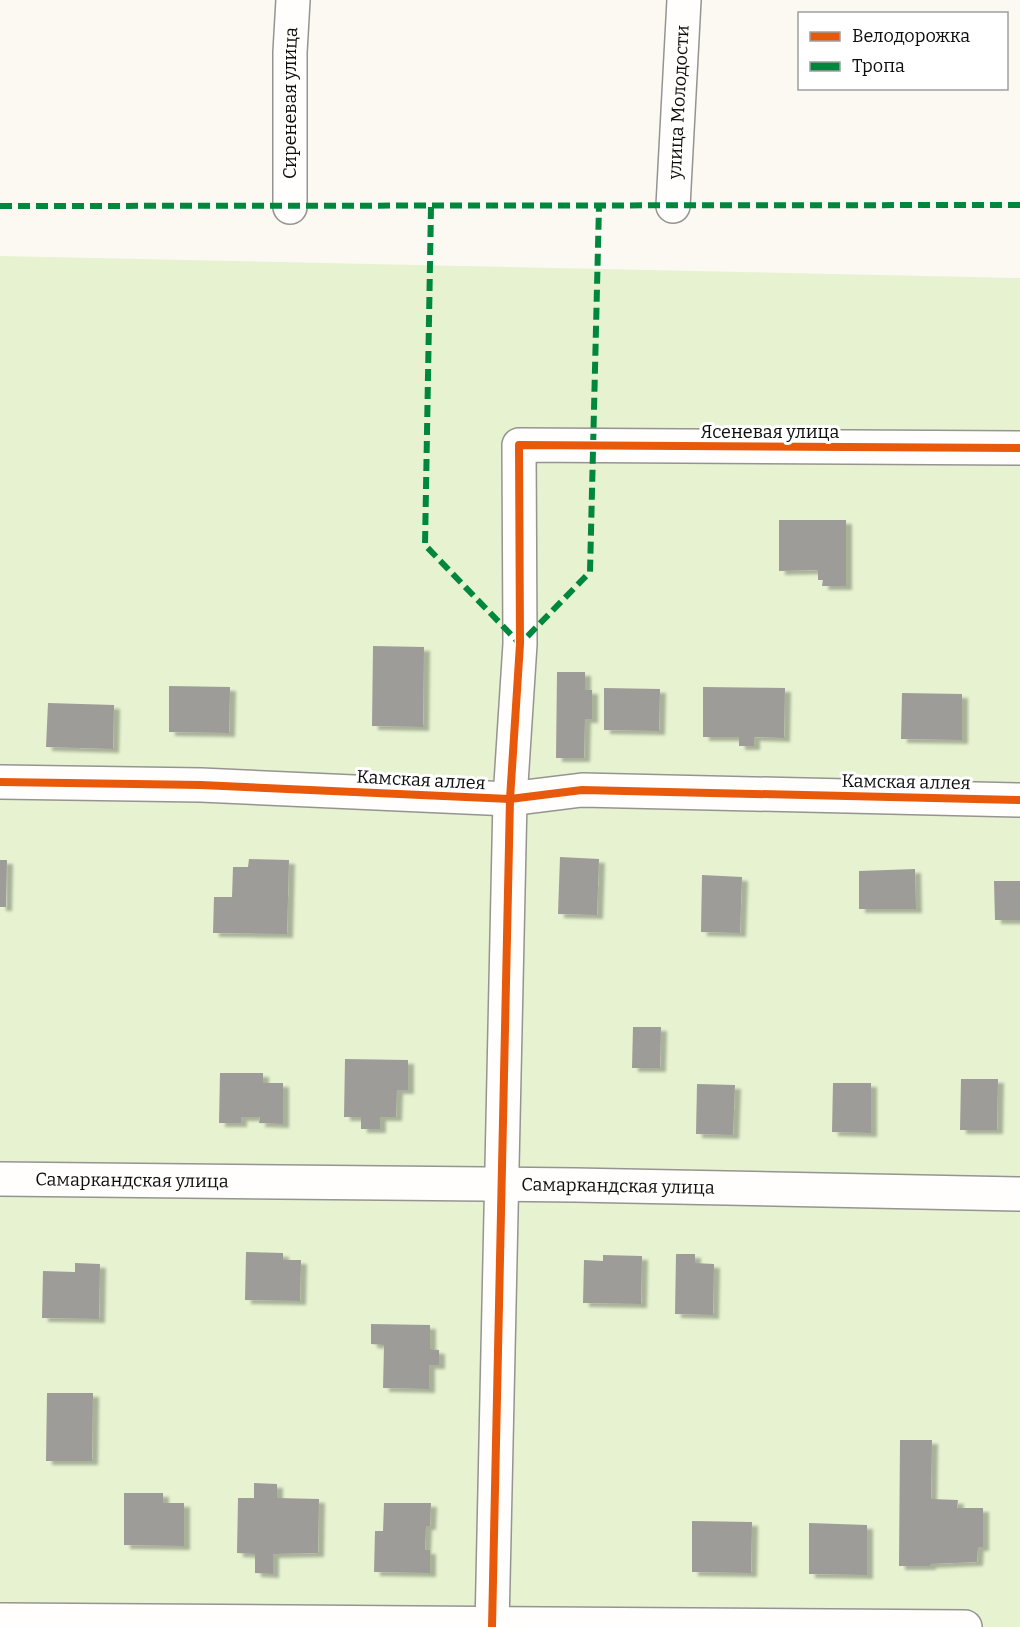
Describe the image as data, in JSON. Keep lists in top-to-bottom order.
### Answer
{
  "streets": {
    "street": [
      "Сиреневая улица",
      "улица Молодости",
      "Ясеневая улица",
      "Камская аллея",
      "Самаркандская улица"
    ]
  },
  "crossings": [
    ["Ясеневая улица", "Камская аллея"]
  ],
  "legend": ["Велодорожка", "Тропа"]
}
